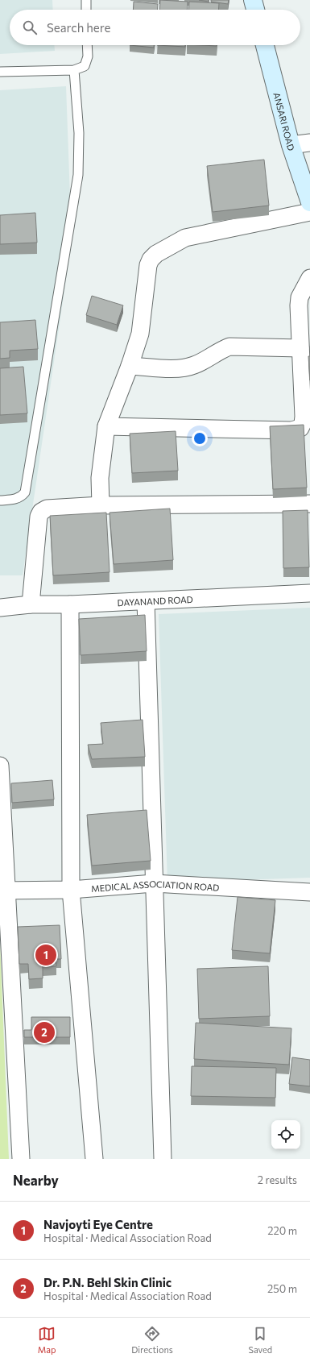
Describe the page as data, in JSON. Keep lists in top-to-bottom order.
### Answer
{
  "streets": {
    "street": ["ANSARI ROAD", "DAYANAND ROAD", "MEDICAL ASSOCIATION ROAD"]
  },
  "page": {
    "search": "Search here",
    "pins": ["1", "2"],
    "heading": ["Nearby", "2 results"],
    "list": [
      {
        "mark": "1",
        "name": "Navjoyti Eye Centre",
        "note": "Hospital · Medical Association Road",
        "value": "220 m"
      },
      {
        "mark": "2",
        "name": "Dr. P.N. Behl Skin Clinic",
        "note": "Hospital · Medical Association Road",
        "value": "250 m"
      }
    ],
    "nav": ["Map", "Directions", "Saved"]
  }
}
